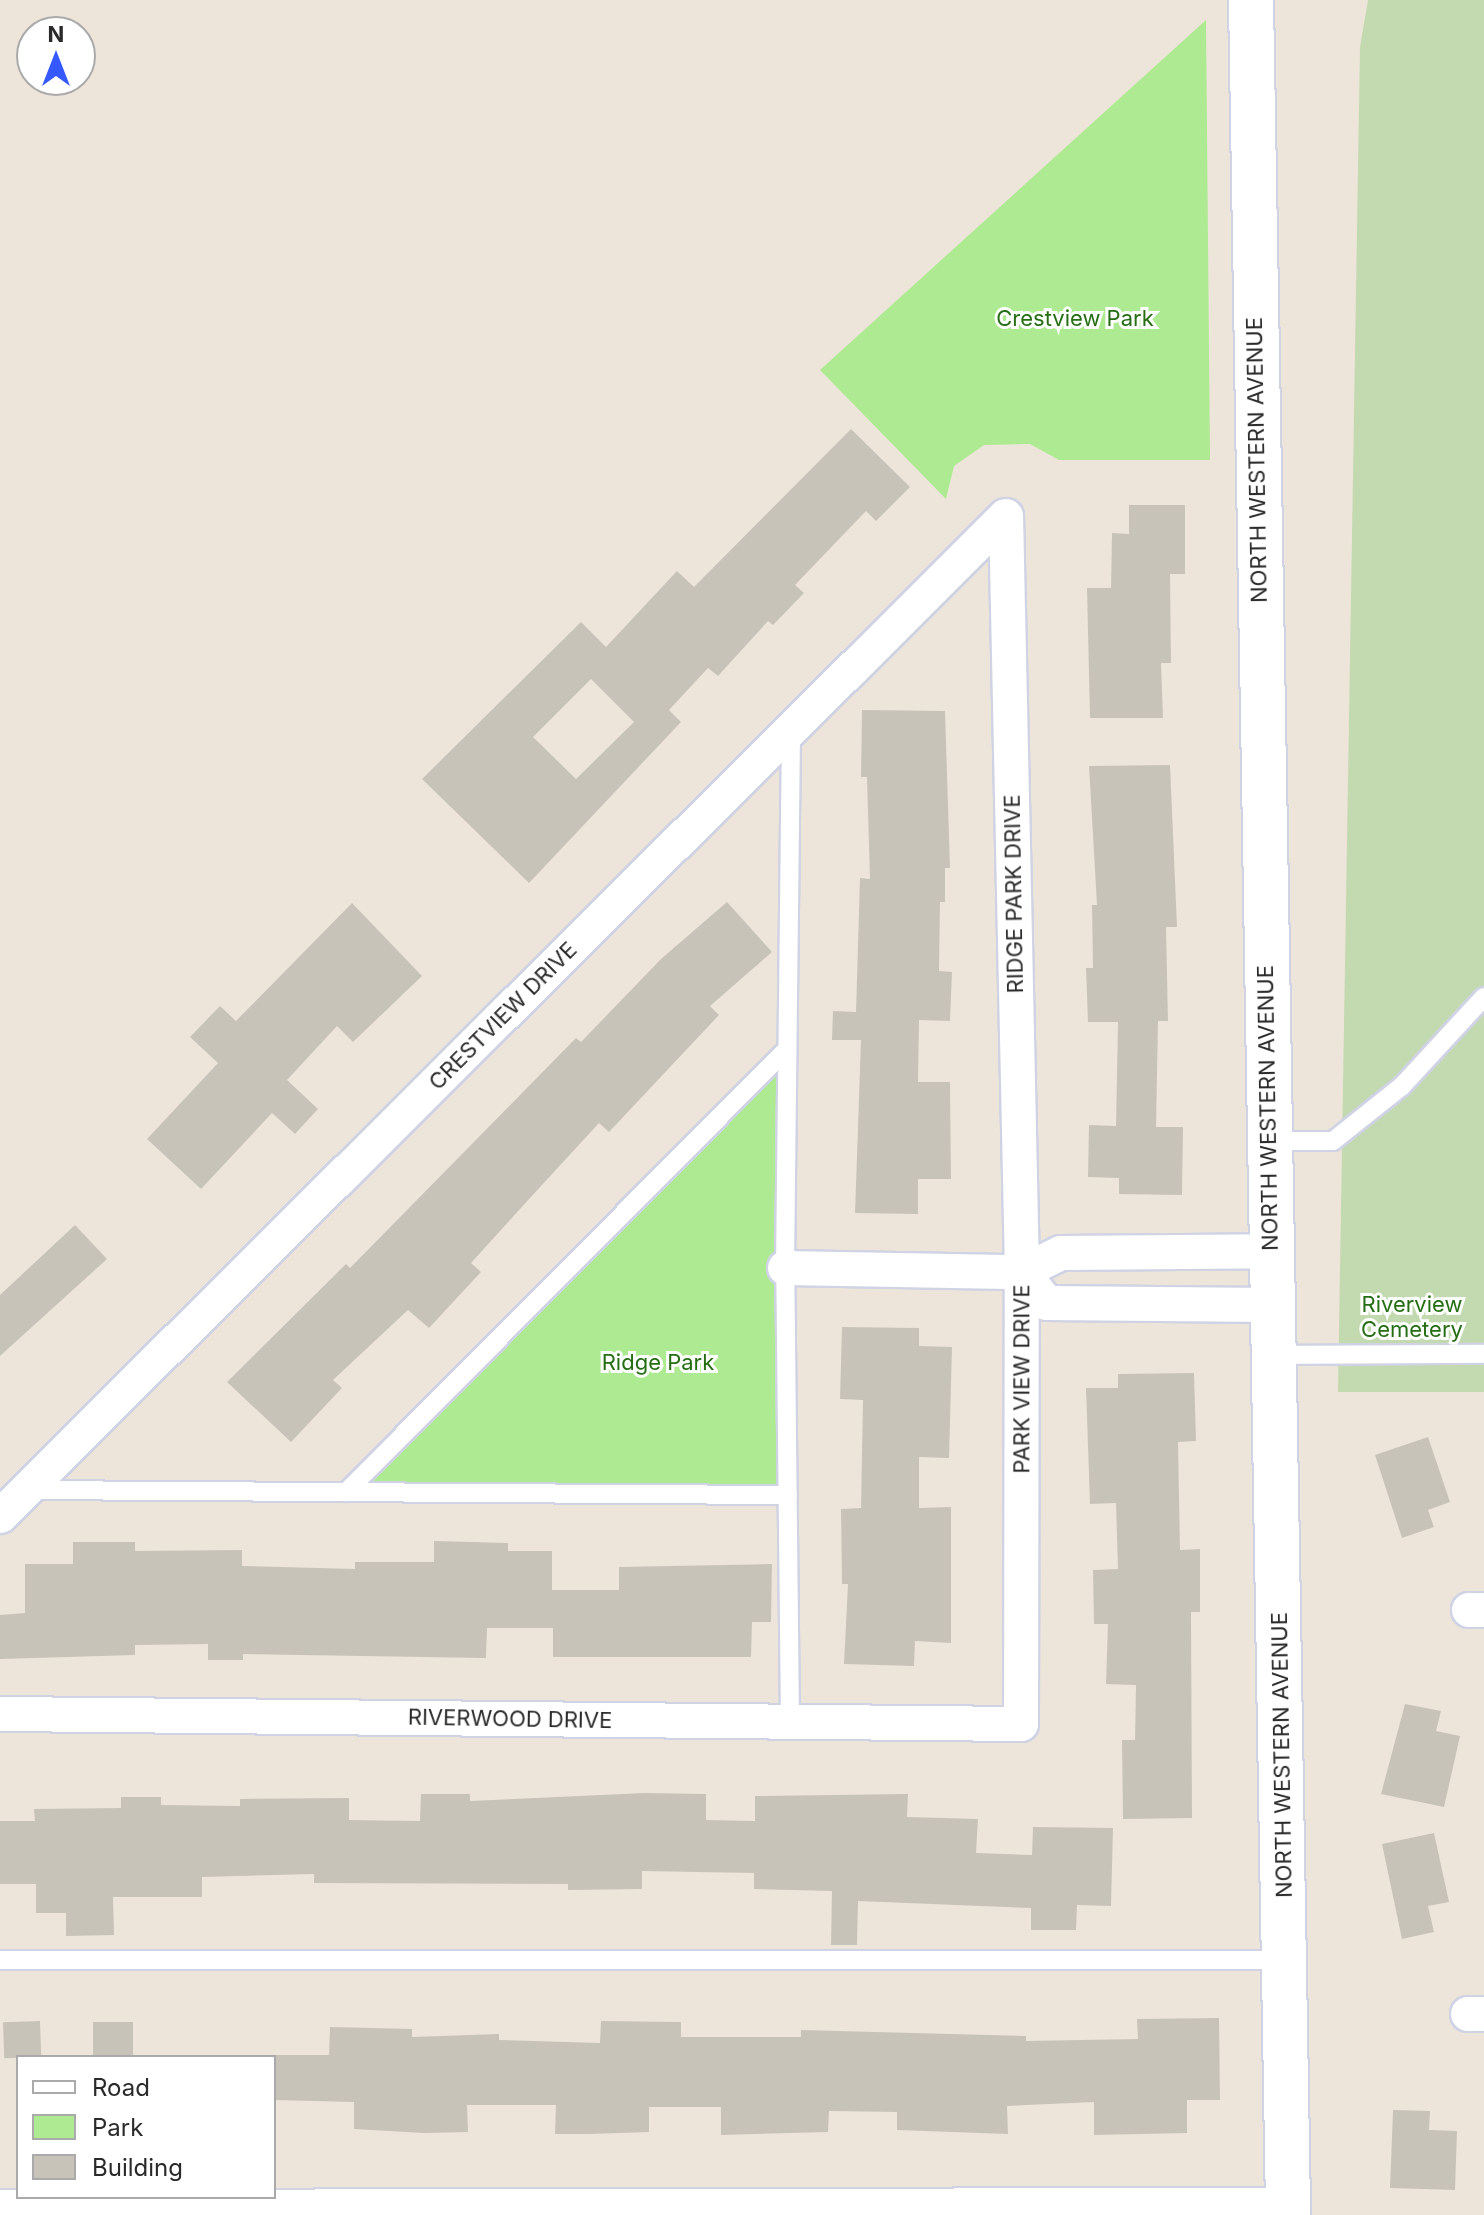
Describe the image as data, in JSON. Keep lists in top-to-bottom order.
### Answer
{
  "streets": {
    "main road": ["NORTH WESTERN AVENUE"],
    "street": [
      "RIDGE PARK DRIVE",
      "CRESTVIEW DRIVE",
      "PARK VIEW DRIVE",
      "RIVERWOOD DRIVE"
    ]
  },
  "crossings": [
    ["RIDGE PARK DRIVE", "CRESTVIEW DRIVE"],
    ["RIDGE PARK DRIVE", "PARK VIEW DRIVE"],
    ["PARK VIEW DRIVE", "RIVERWOOD DRIVE"]
  ],
  "parks": ["Crestview Park", "Riverview Cemetery", "Ridge Park"],
  "legend": ["Road", "Park", "Building"],
  "north": "top"
}
